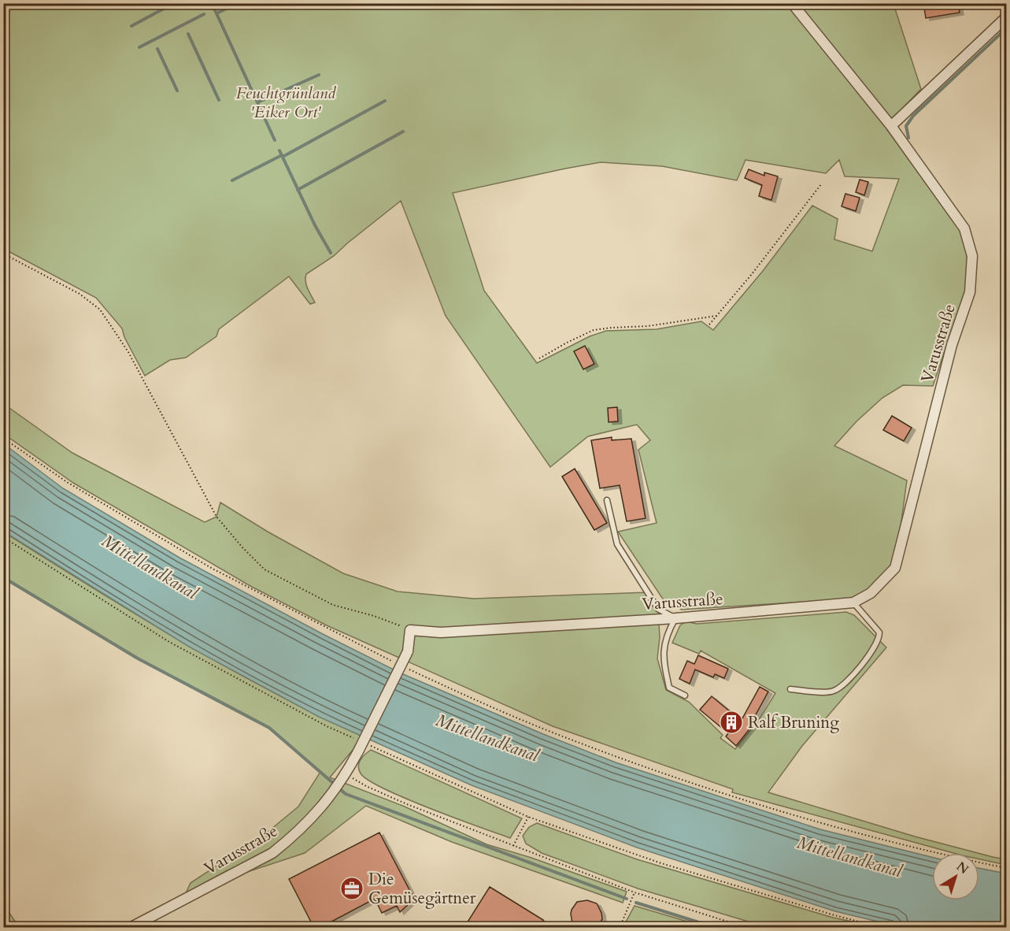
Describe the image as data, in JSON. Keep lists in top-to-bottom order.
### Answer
{
  "streets": {
    "street": ["Varusstraße"]
  },
  "water": ["Mittellandkanal"],
  "parks": ["Feuchtgrünland 'Eiker Ort'"],
  "places": {
    "building": ["Ralf Bruning"],
    "office": ["Die Gemüsegärtner"]
  },
  "north": "top right"
}
